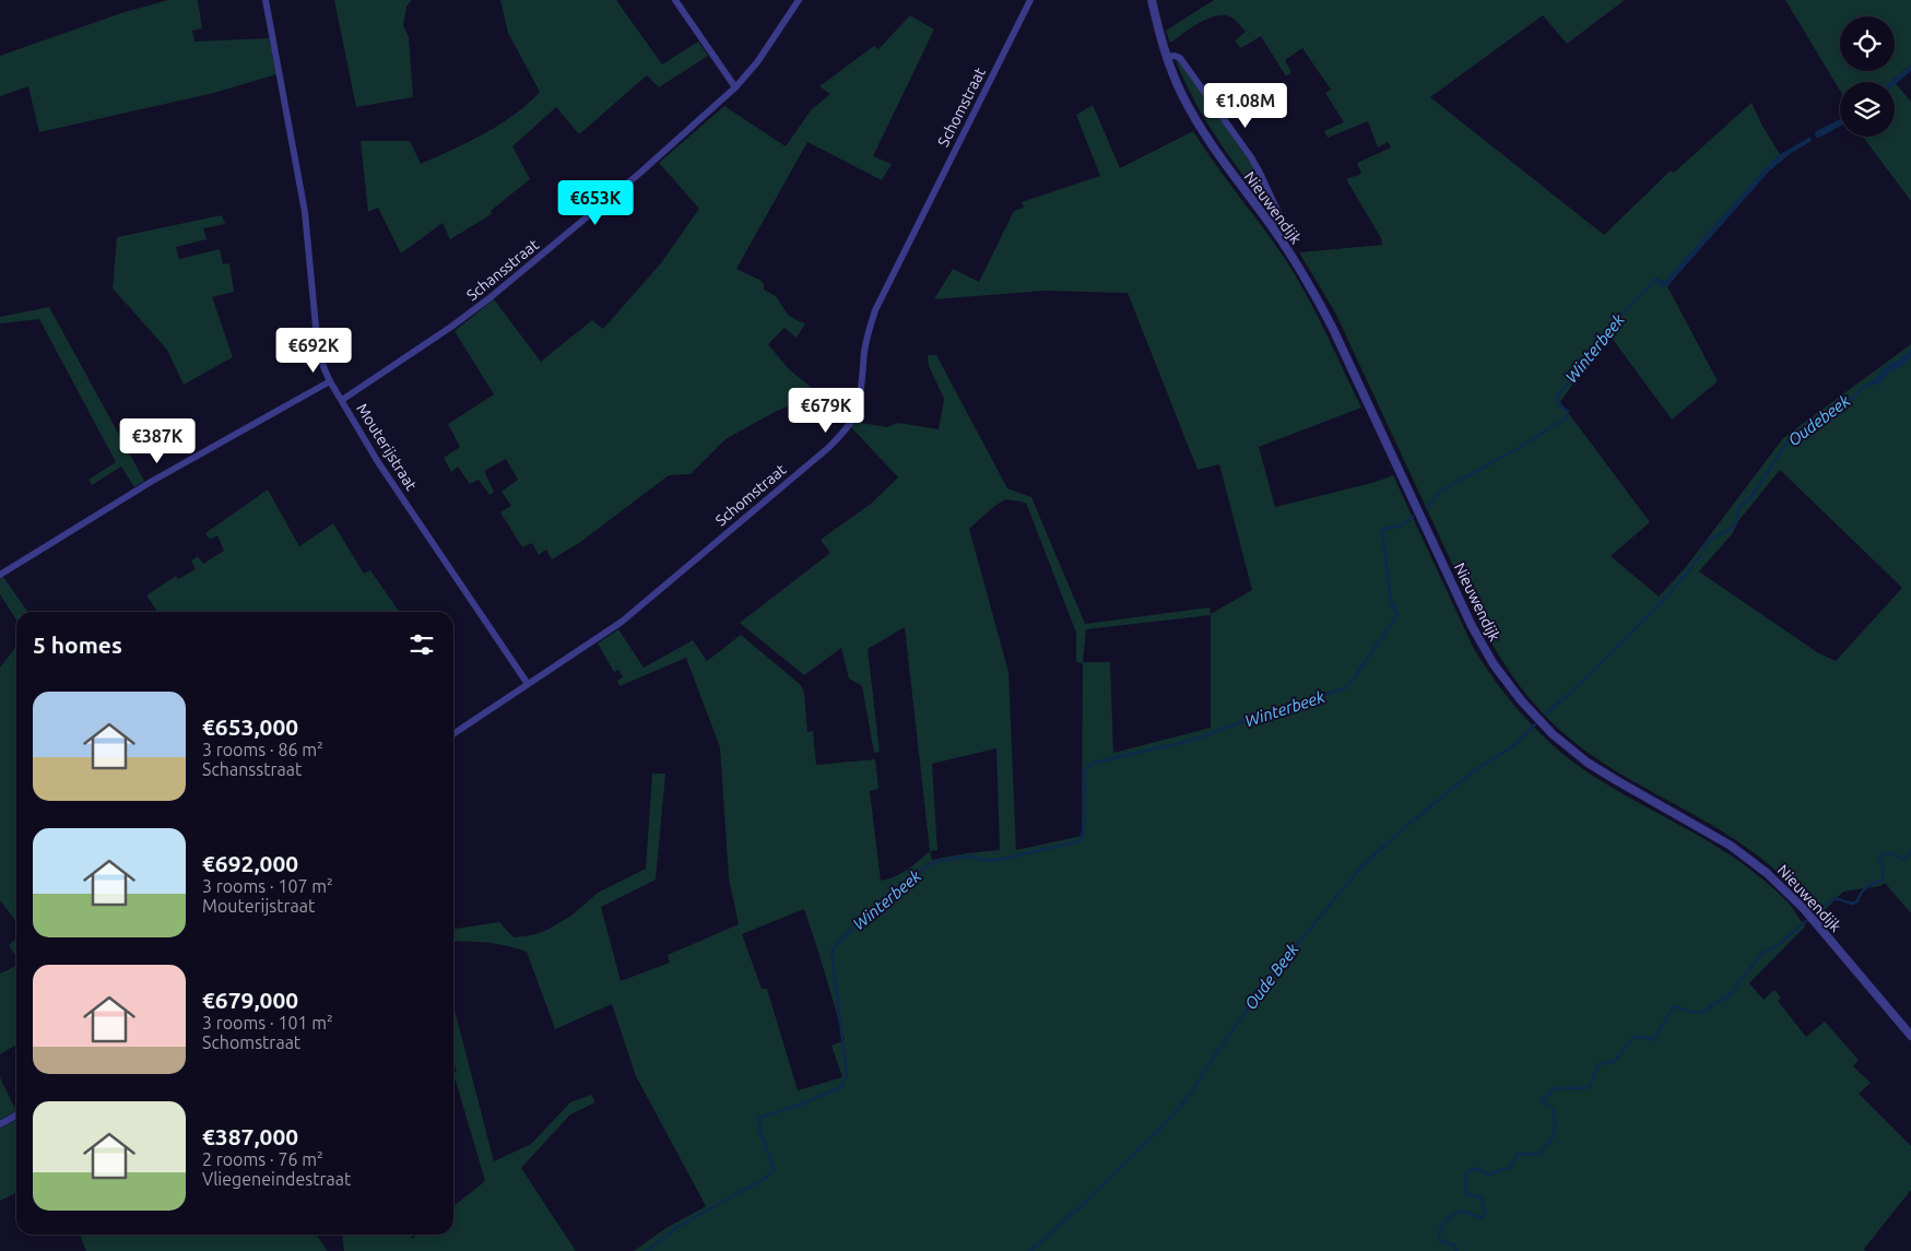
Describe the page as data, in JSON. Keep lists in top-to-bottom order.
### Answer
{
  "streets": {
    "street": [
      "Schomstraat",
      "Nieuwendijk",
      "Schansstraat",
      "Mouterijstraat"
    ]
  },
  "crossings": [
    ["Schomstraat", "Mouterijstraat"],
    ["Schansstraat", "Mouterijstraat"]
  ],
  "water": ["Winterbeek", "Oudebeek", "Oude Beek"],
  "page": {
    "price": [
      "€1.08M",
      "€653K",
      "€692K",
      "€679K",
      "€387K"
    ],
    "heading": "5 homes",
    "list": [
      {
        "name": "€653,000",
        "note": "3 rooms · 86 m² · Schansstraat"
      },
      {
        "name": "€692,000",
        "note": "3 rooms · 107 m² · Mouterijstraat"
      },
      {
        "name": "€679,000",
        "note": "3 rooms · 101 m² · Schomstraat"
      },
      {
        "name": "€387,000",
        "note": "2 rooms · 76 m² · Vliegeneindestraat"
      }
    ]
  }
}
